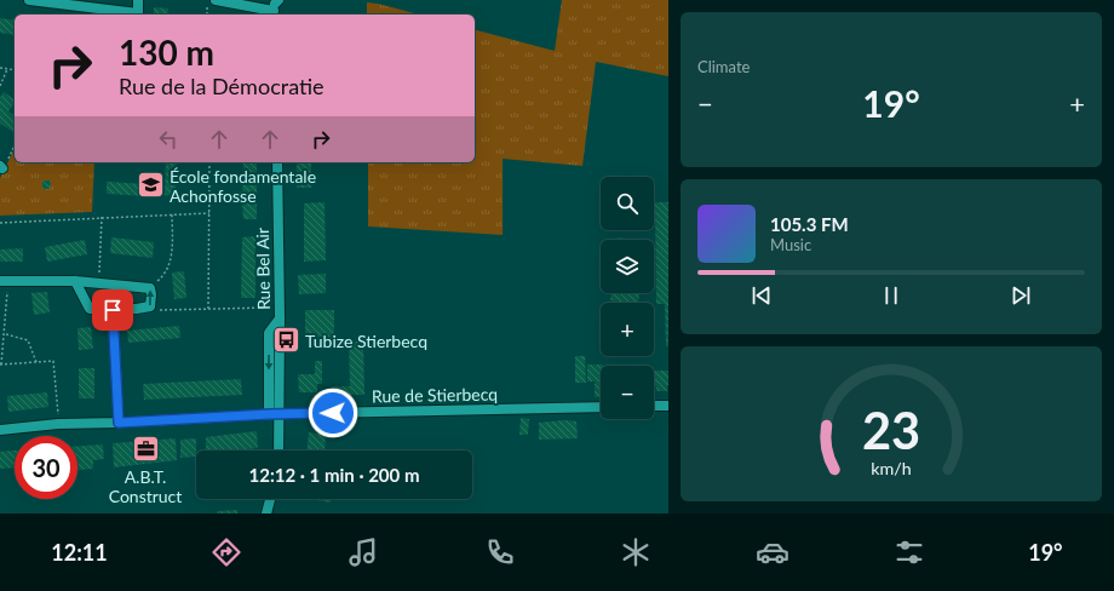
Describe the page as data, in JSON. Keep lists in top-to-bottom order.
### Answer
{
  "streets": {
    "street": ["Rue Bel Air", "Rue de Stierbecq"]
  },
  "crossings": [
    ["Rue Bel Air", "Rue de Stierbecq"]
  ],
  "places": {
    "school or university": ["École fondamentale Achonfosse"],
    "bus stop": ["Tubize Stierbecq"],
    "office": ["A.B.T. Construct"]
  },
  "page": {
    "tile": "Climate",
    "turn": ["130 m", "Rue de la Démocratie"],
    "heat": ["−", "19°", "+"],
    "map_buttons": ["+", "−"],
    "song": ["105.3 FM", "Music"],
    "limit": "30",
    "trip": "12:12 · 1 min · 200 m",
    "tabs": ["12:11", "19°"],
    "gauge": ["23", "km/h"]
  }
}
